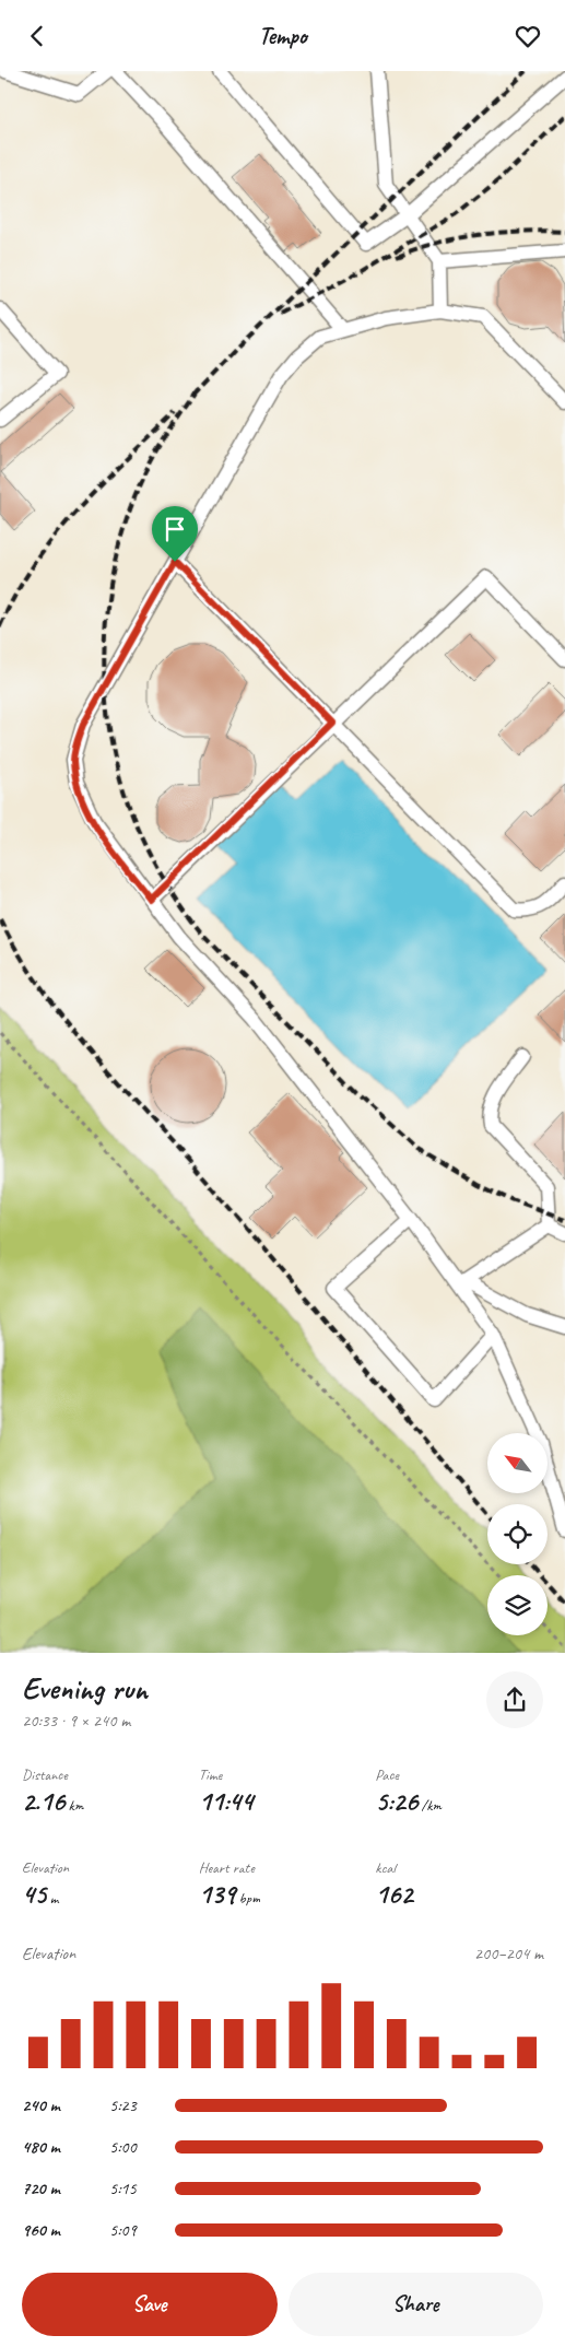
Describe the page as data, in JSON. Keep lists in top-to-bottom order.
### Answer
{
  "north": "top left",
  "page": {
    "header": "Tempo",
    "heading": ["Evening run", "20:33 · 9 × 240 m"],
    "stats": [
      ["Distance", "2.16 km"],
      ["Time", "11:44"],
      ["Pace", "5:26 /km"],
      ["Elevation", "45 m"],
      ["Heart rate", "139 bpm"],
      ["kcal", "162"]
    ],
    "chart": ["Elevation", "200–204 m"],
    "list": [
      {
        "name": "240 m",
        "note": "5:23"
      },
      {
        "name": "480 m",
        "note": "5:00"
      },
      {
        "name": "720 m",
        "note": "5:15"
      },
      {
        "name": "960 m",
        "note": "5:09"
      }
    ],
    "buttons": ["Save", "Share"]
  }
}
